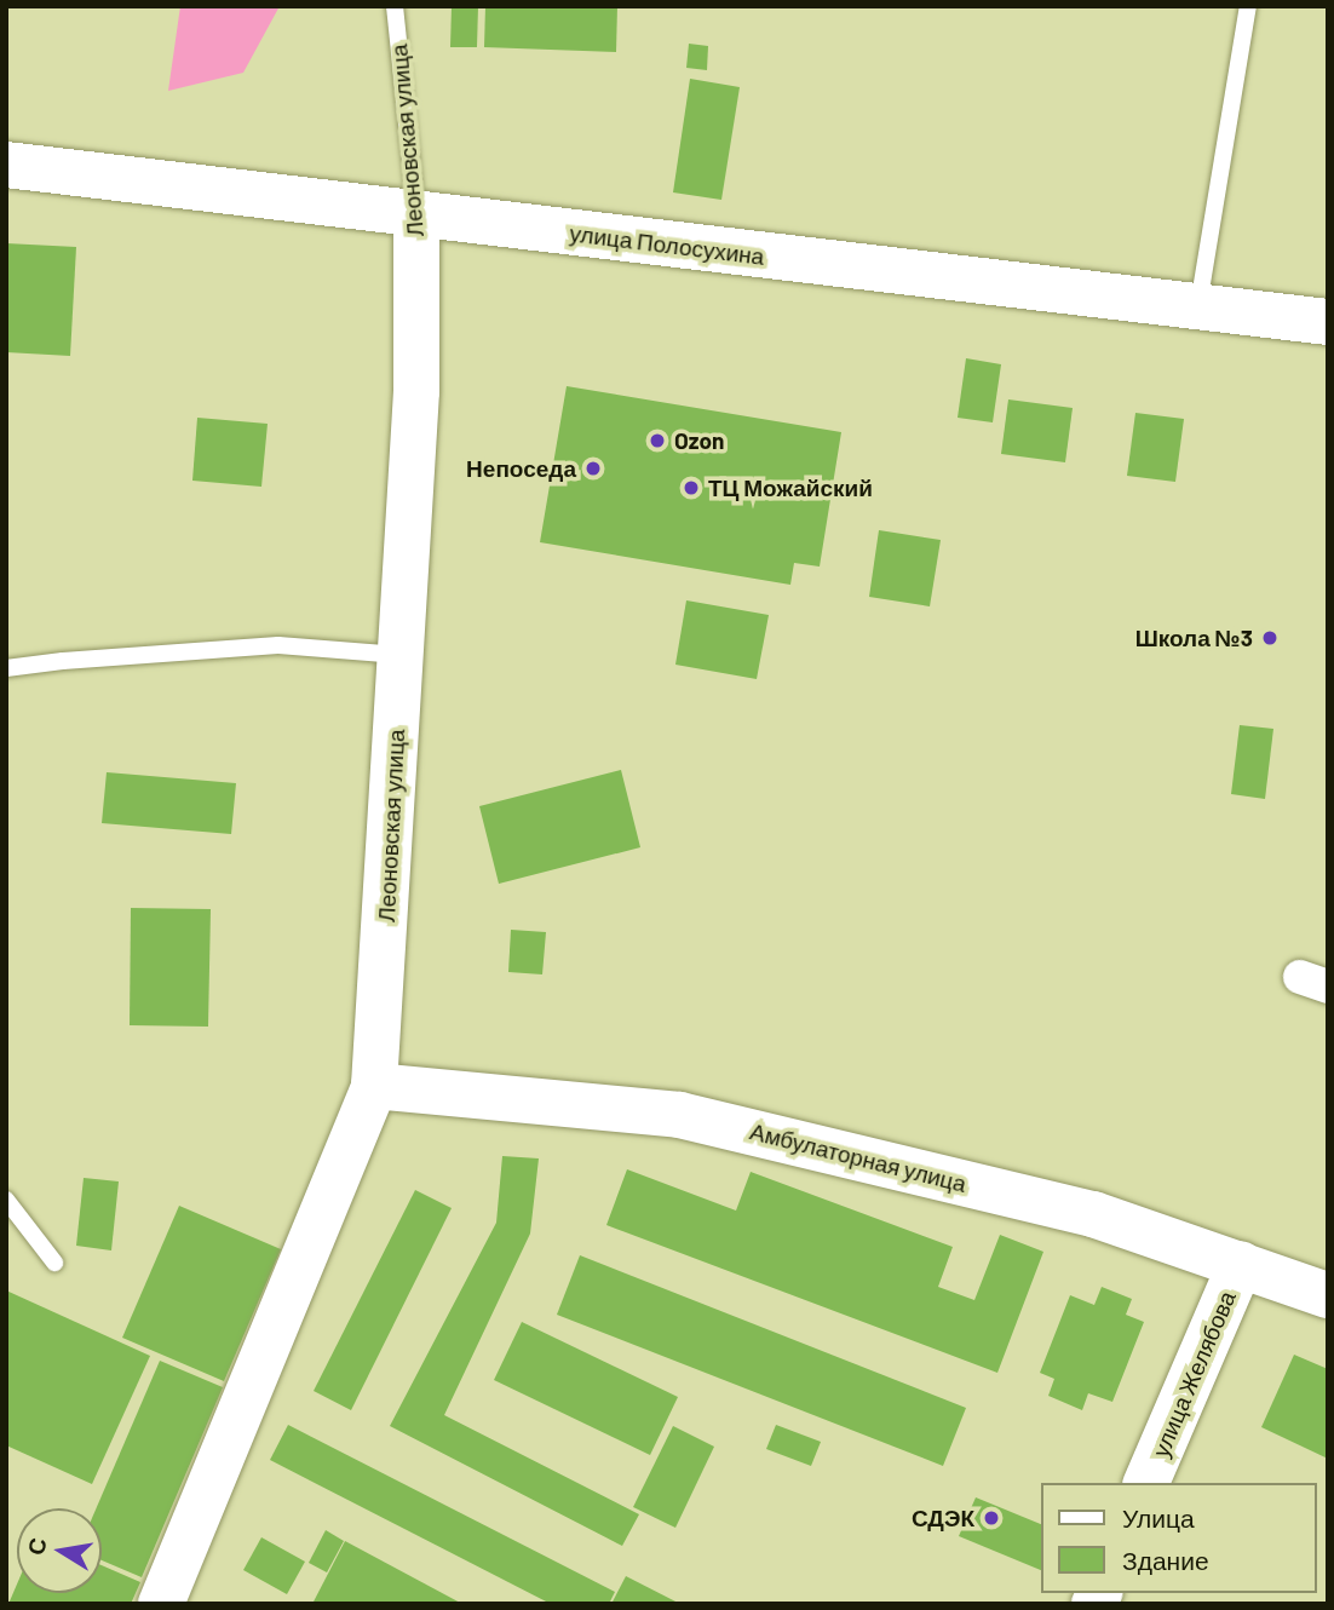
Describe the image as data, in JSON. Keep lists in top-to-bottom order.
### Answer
{
  "streets": {
    "street": [
      "Леоновская улица",
      "улица Полосухина",
      "Амбулаторная улица",
      "улица Желябова"
    ]
  },
  "crossings": [
    ["Леоновская улица", "улица Полосухина"],
    ["Леоновская улица", "Амбулаторная улица"],
    ["Амбулаторная улица", "улица Желябова"]
  ],
  "places": [
    "Ozon",
    "Непоседа",
    "ТЦ Можайский",
    "Школа №3",
    "СДЭК"
  ],
  "legend": ["Улица", "Здание"],
  "north": "left"
}
